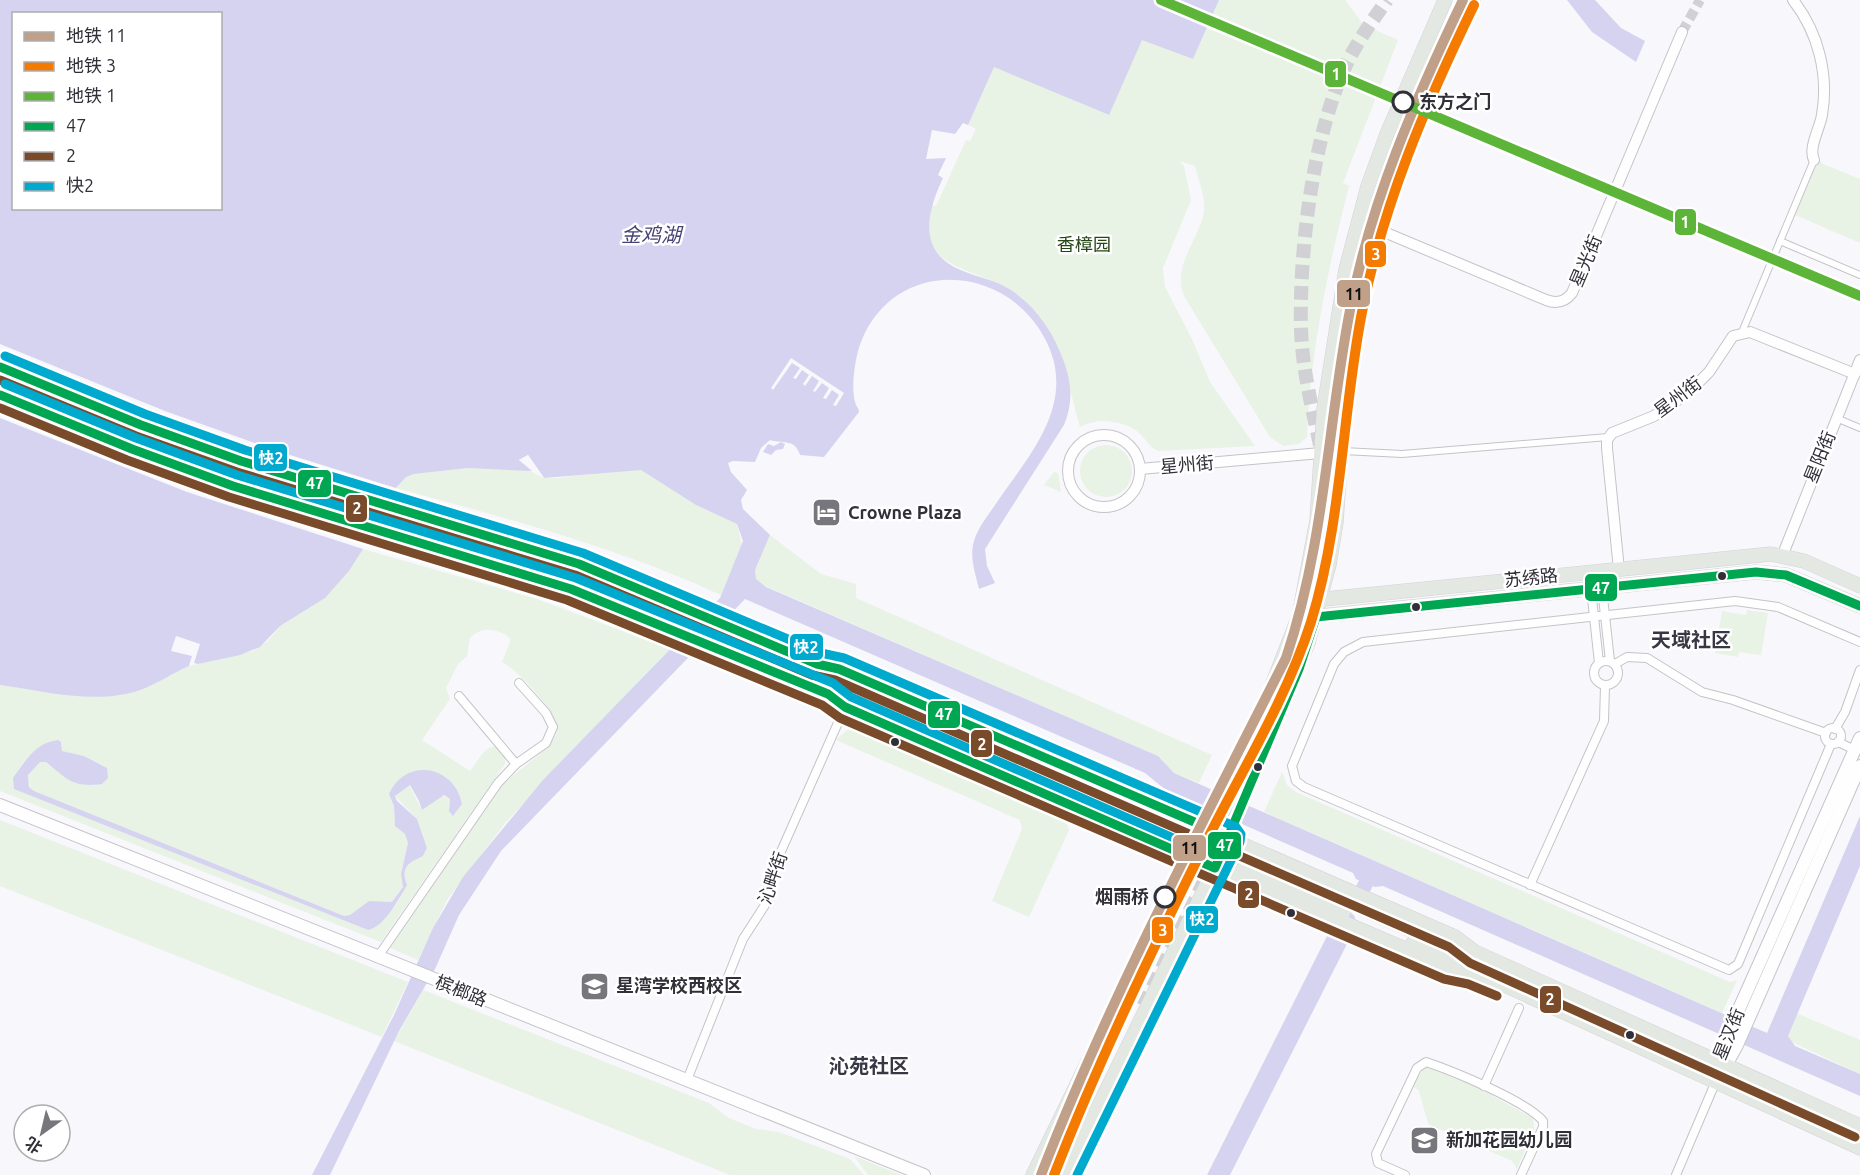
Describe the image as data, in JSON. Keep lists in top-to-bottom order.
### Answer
{
  "streets": {
    "main road": ["苏绣路", "槟榔路", "星汉街"],
    "street": [
      "星光街",
      "星州街",
      "星阳街",
      "沁畔街"
    ]
  },
  "crossings": [
    ["星阳街", "苏绣路"],
    ["沁畔街", "槟榔路"]
  ],
  "districts": ["天域社区", "沁苑社区"],
  "water": ["金鸡湖"],
  "parks": ["香樟园"],
  "places": {
    "other": ["东方之门", "烟雨桥"],
    "hotel": ["Crowne Plaza"],
    "school or university": ["星湾学校西校区", "新加花园幼儿园"]
  },
  "lines": [
    "metro line 11",
    "metro line 1",
    "metro line 3",
    "transit line 快2",
    "transit line 47",
    "transit line 2"
  ],
  "legend": [
    "地铁 11",
    "地铁 3",
    "地铁 1",
    "47",
    "2",
    "快2"
  ],
  "north": "bottom left"
}
